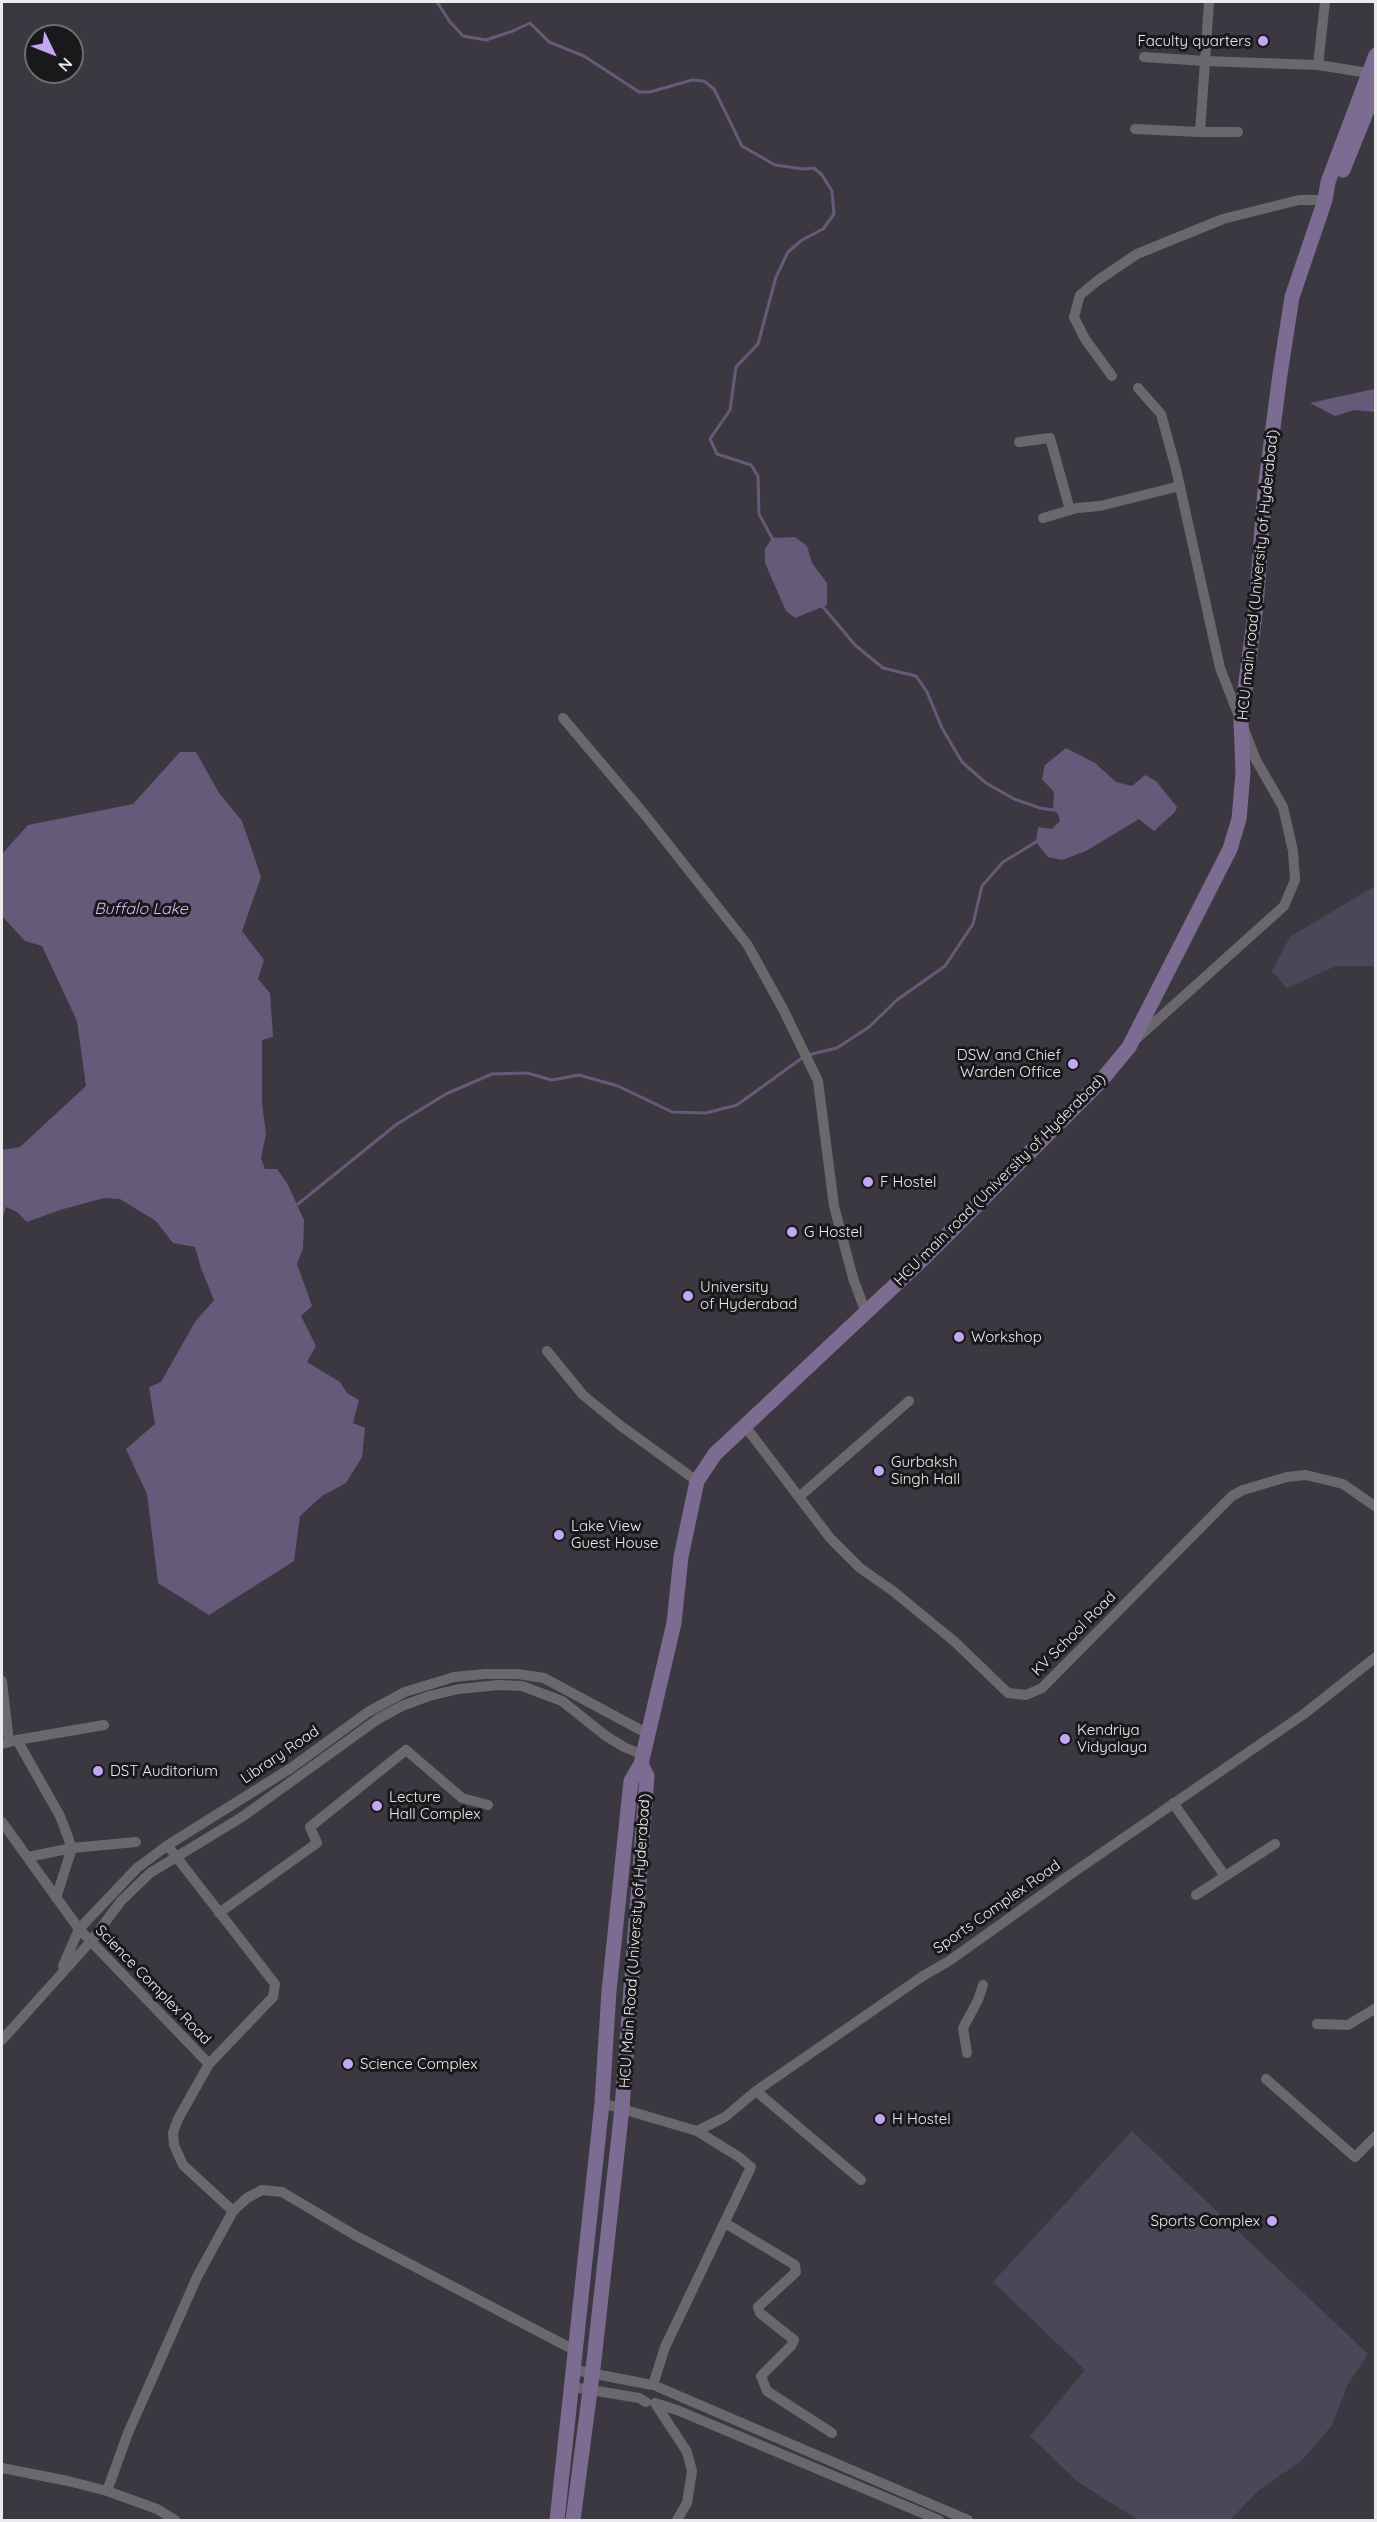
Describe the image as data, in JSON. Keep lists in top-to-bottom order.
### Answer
{
  "streets": {
    "street": [
      "HCU main road (University of Hyderabad)",
      "KV School Road",
      "Library Road",
      "Sports Complex Road",
      "HCU Main Road (University of Hyderabad)",
      "Science Complex Road"
    ]
  },
  "crossings": [
    ["HCU main road (University of Hyderabad)", "KV School Road"],
    ["HCU main road (University of Hyderabad)", "Library Road"],
    ["HCU main road (University of Hyderabad)", "HCU Main Road (University of Hyderabad)"],
    ["Library Road", "Science Complex Road"]
  ],
  "water": ["Buffalo Lake"],
  "places": [
    "Faculty quarters",
    "DSW and Chief Warden Office",
    "F Hostel",
    "G Hostel",
    "University of Hyderabad",
    "Workshop",
    "Gurbaksh Singh Hall",
    "Lake View Guest House",
    "Kendriya Vidyalaya",
    "DST Auditorium",
    "Lecture Hall Complex",
    "Science Complex",
    "H Hostel",
    "Sports Complex"
  ],
  "north": "bottom right"
}
